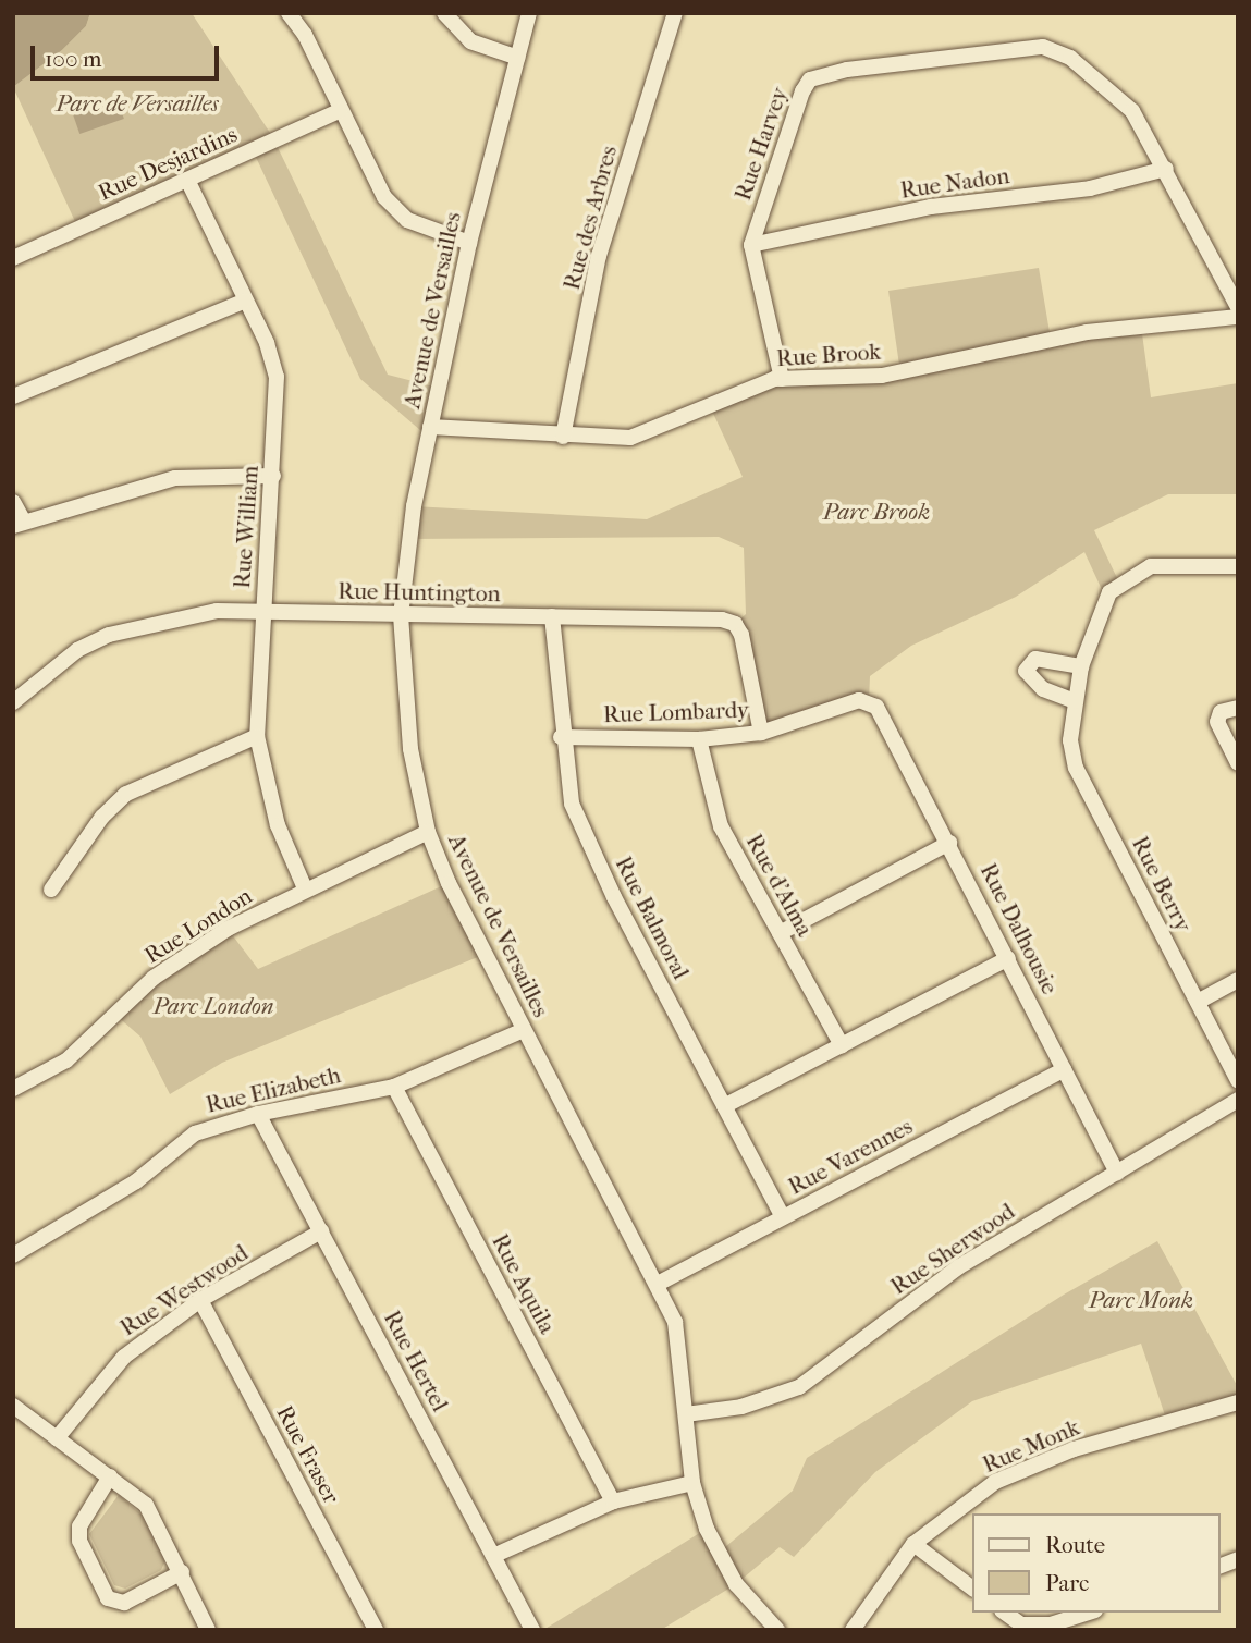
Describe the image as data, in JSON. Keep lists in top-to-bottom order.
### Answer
{
  "streets": {
    "street": [
      "Rue Harvey",
      "Rue Desjardins",
      "Rue Nadon",
      "Rue des Arbres",
      "Avenue de Versailles",
      "Rue Brook",
      "Rue William",
      "Rue Huntington",
      "Rue Lombardy",
      "Rue Berry",
      "Rue d'Alma",
      "Rue Balmoral",
      "Rue London",
      "Rue Dalhousie",
      "Rue Elizabeth",
      "Rue Varennes",
      "Rue Sherwood",
      "Rue Aquila",
      "Rue Westwood",
      "Rue Hertel",
      "Rue Monk",
      "Rue Fraser"
    ]
  },
  "crossings": [
    ["Rue Harvey", "Rue Nadon"],
    ["Rue Desjardins", "Rue William"],
    ["Rue des Arbres", "Rue Brook"],
    ["Avenue de Versailles", "Rue Brook"],
    ["Avenue de Versailles", "Rue Huntington"],
    ["Avenue de Versailles", "Rue London"],
    ["Avenue de Versailles", "Rue Elizabeth"],
    ["Avenue de Versailles", "Rue Varennes"],
    ["Avenue de Versailles", "Rue Sherwood"],
    ["Rue William", "Rue Huntington"],
    ["Rue William", "Rue London"],
    ["Rue Huntington", "Rue Lombardy"],
    ["Rue Huntington", "Rue Balmoral"],
    ["Rue Lombardy", "Rue d'Alma"],
    ["Rue Lombardy", "Rue Balmoral"],
    ["Rue Lombardy", "Rue Dalhousie"],
    ["Rue Balmoral", "Rue Varennes"],
    ["Rue Dalhousie", "Rue Varennes"],
    ["Rue Dalhousie", "Rue Sherwood"],
    ["Rue Elizabeth", "Rue Aquila"],
    ["Rue Elizabeth", "Rue Hertel"],
    ["Rue Westwood", "Rue Hertel"],
    ["Rue Westwood", "Rue Fraser"]
  ],
  "parks": [
    "Parc de Versailles",
    "Parc Brook",
    "Parc London",
    "Parc Monk"
  ],
  "legend": ["Route", "Parc"],
  "scale_bar": "100 m"
}
